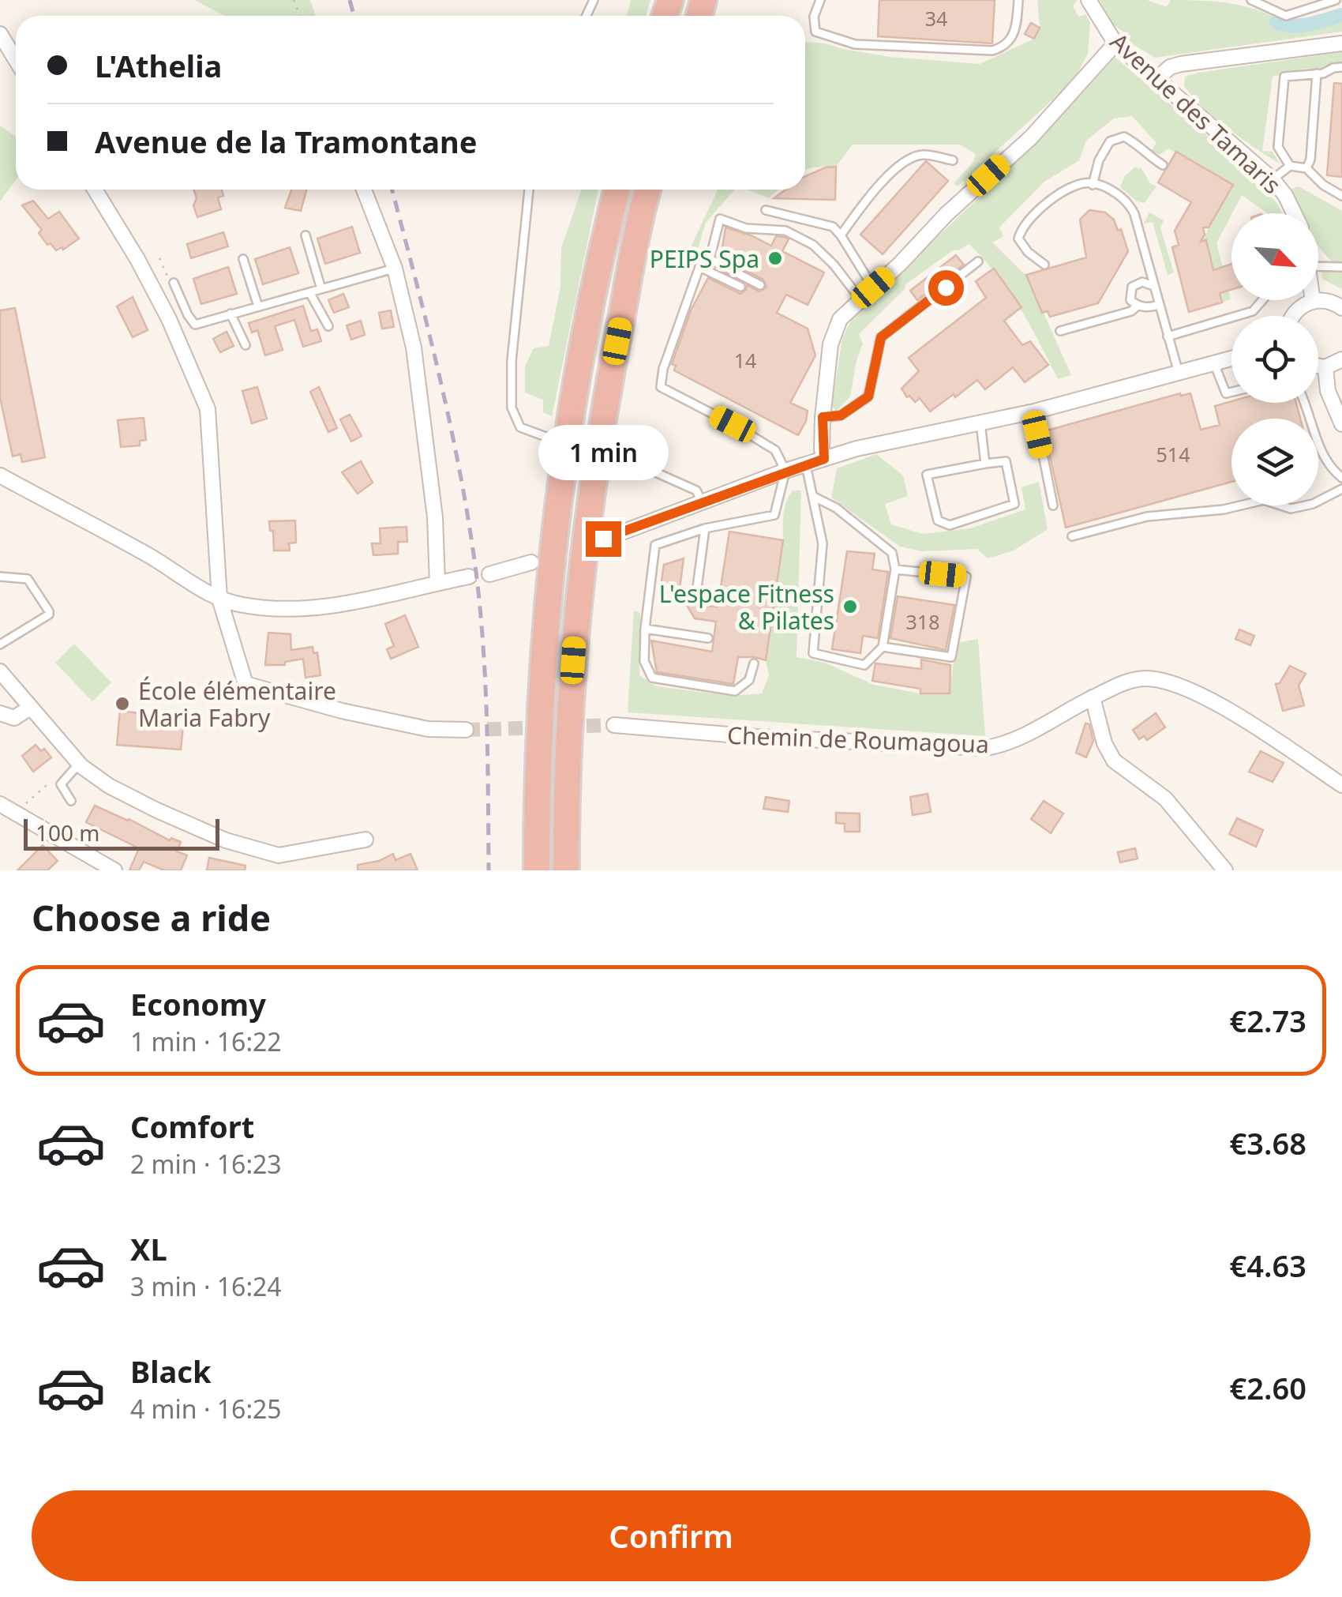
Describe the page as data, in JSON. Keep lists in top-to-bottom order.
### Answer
{
  "streets": {
    "street": ["Avenue des Tamaris", "Chemin de Roumagoua"]
  },
  "places": ["PEIPS Spa", "L'espace Fitness & Pilates", "École élémentaire Maria Fabry"],
  "house_numbers": [
    "34",
    "14",
    "514",
    "318"
  ],
  "scale_bar": "100 m",
  "north": "bottom right",
  "page": {
    "banner": ["L'Athelia", "Avenue de la Tramontane"],
    "bubble": "1 min",
    "scale": "100 m",
    "heading": "Choose a ride",
    "list": [
      {
        "name": "Economy",
        "note": "1 min · 16:22",
        "value": "€2.73"
      },
      {
        "name": "Comfort",
        "note": "2 min · 16:23",
        "value": "€3.68"
      },
      {
        "name": "XL",
        "note": "3 min · 16:24",
        "value": "€4.63"
      },
      {
        "name": "Black",
        "note": "4 min · 16:25",
        "value": "€2.60"
      }
    ],
    "buttons": "Confirm"
  }
}
